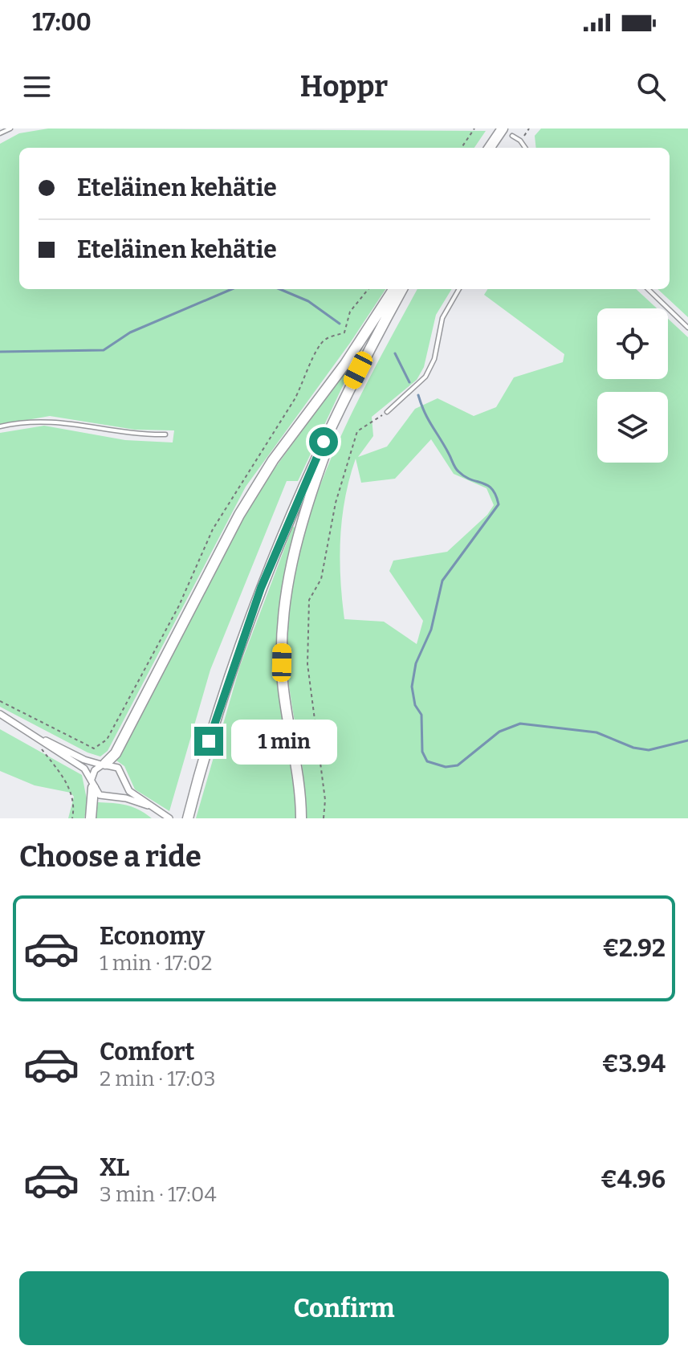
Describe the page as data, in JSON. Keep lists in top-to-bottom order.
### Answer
{
  "page": {
    "status": "17:00",
    "header": "Hoppr",
    "banner": ["Eteläinen kehätie", "Eteläinen kehätie"],
    "bubble": "1 min",
    "heading": "Choose a ride",
    "list": [
      {
        "name": "Economy",
        "note": "1 min · 17:02",
        "value": "€2.92"
      },
      {
        "name": "Comfort",
        "note": "2 min · 17:03",
        "value": "€3.94"
      },
      {
        "name": "XL",
        "note": "3 min · 17:04",
        "value": "€4.96"
      }
    ],
    "buttons": "Confirm"
  }
}
